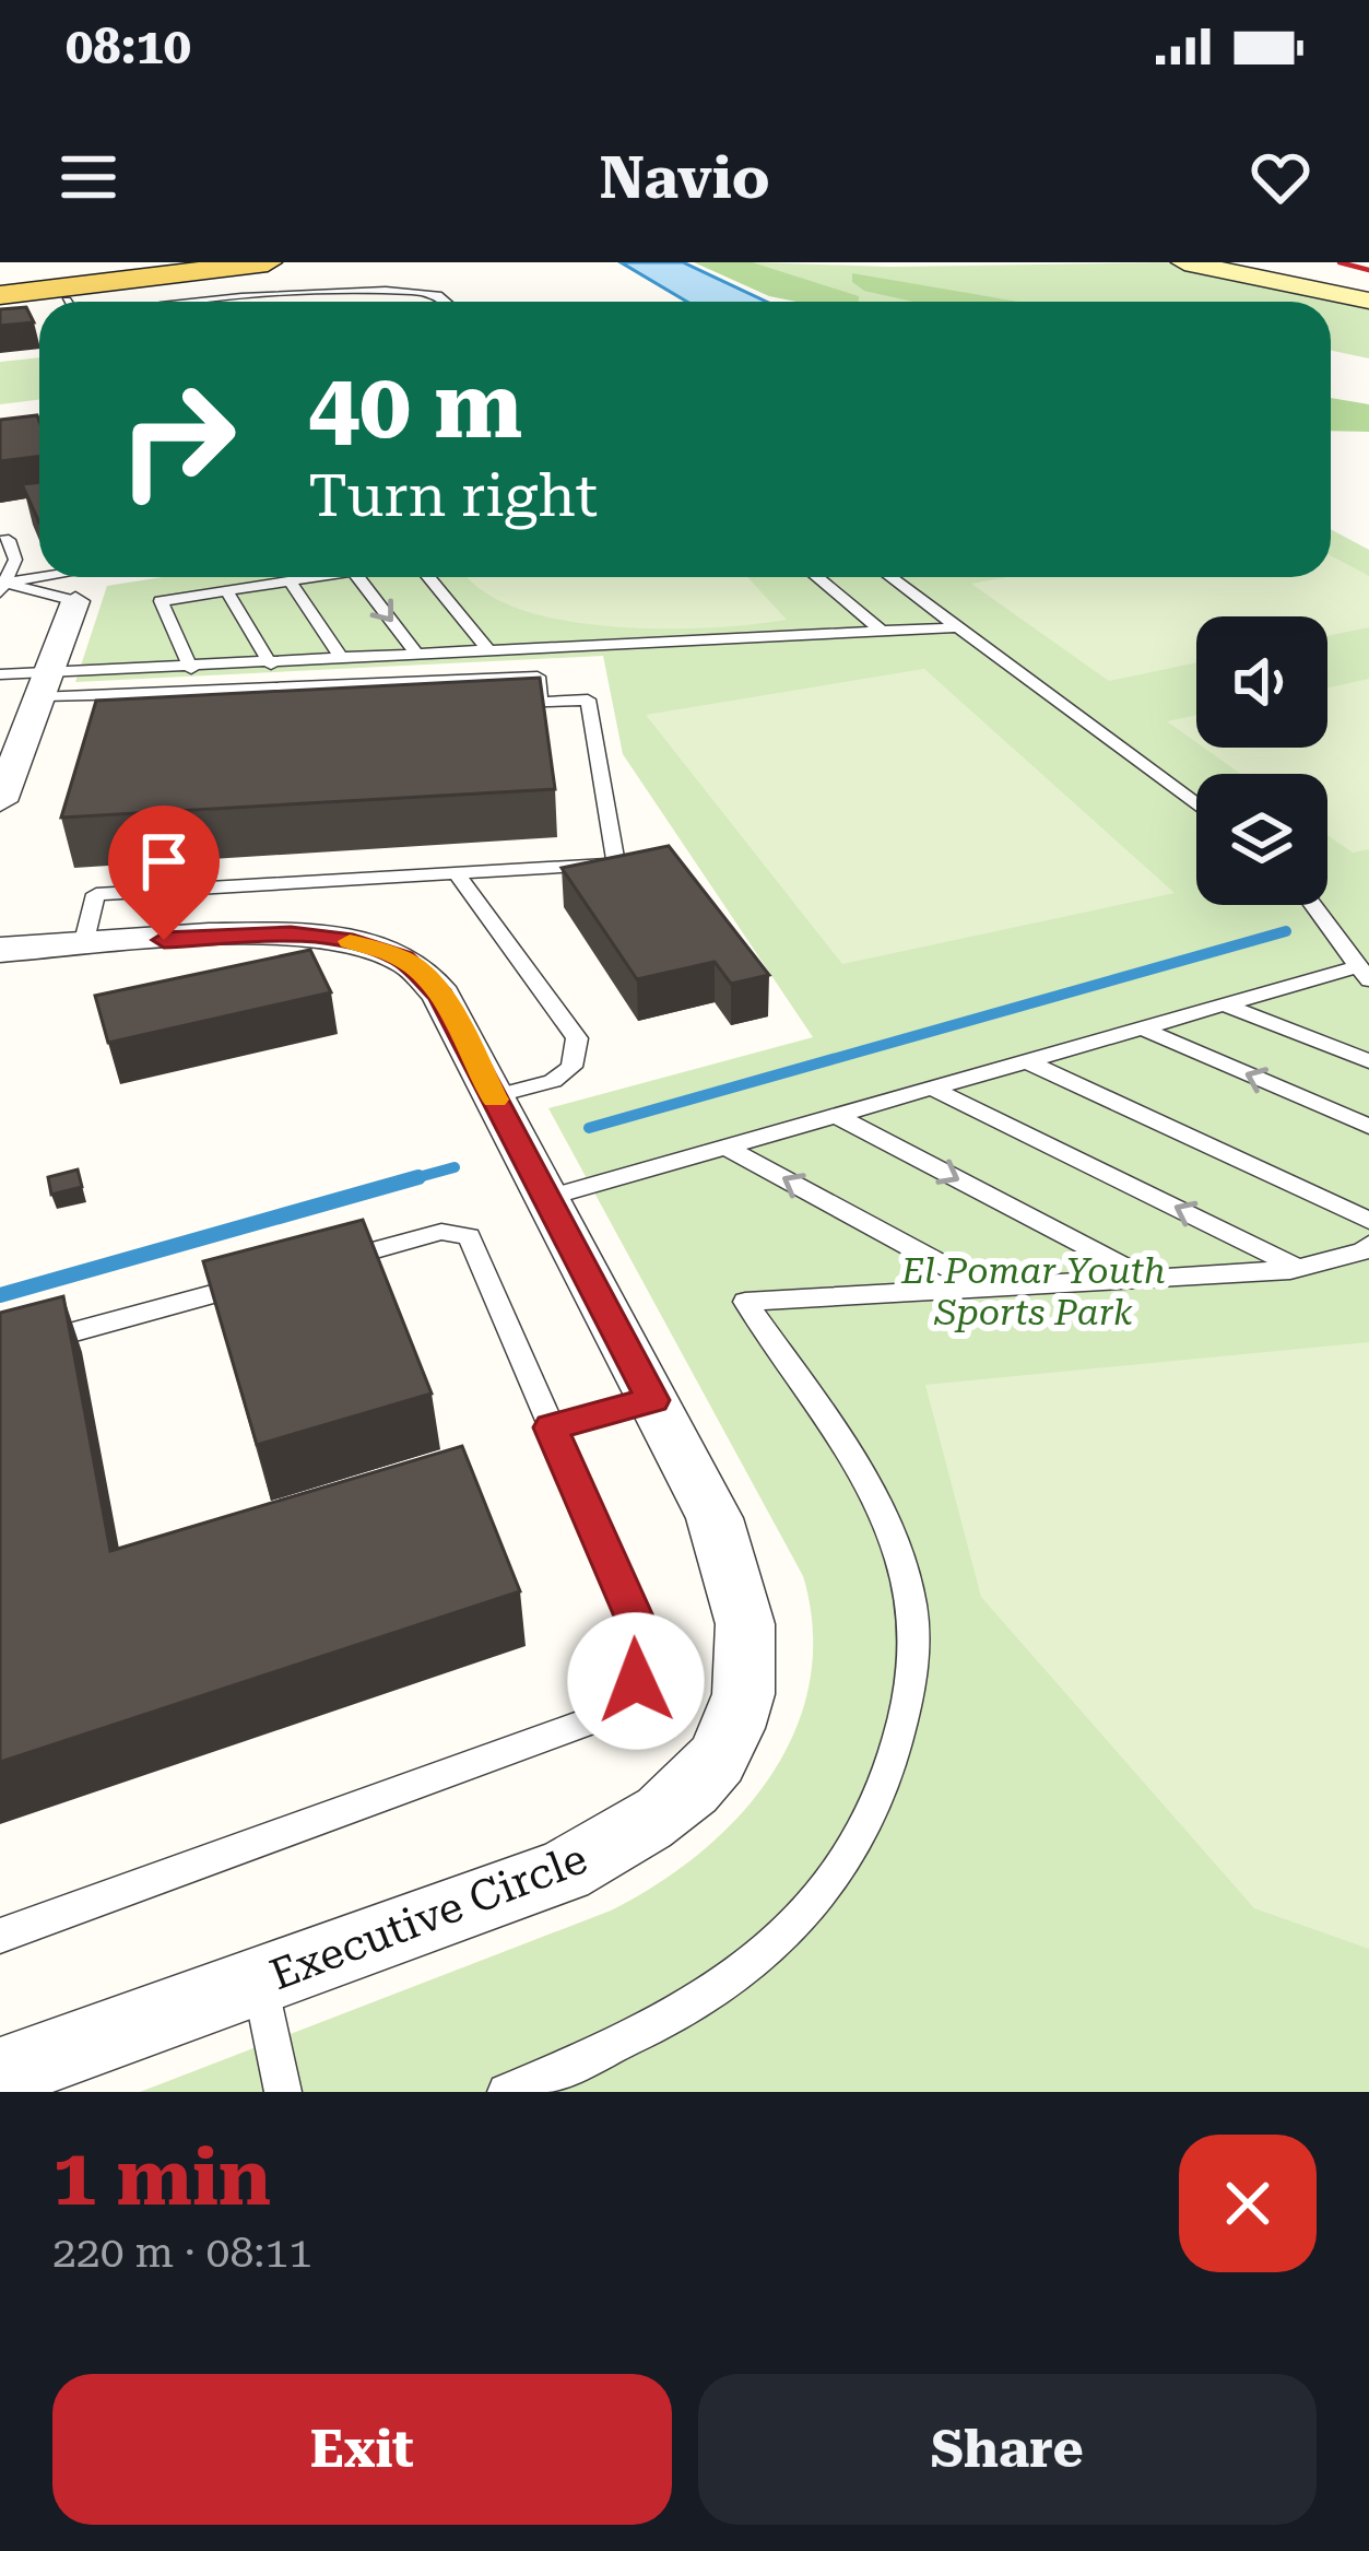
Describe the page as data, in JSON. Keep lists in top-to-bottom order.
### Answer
{
  "streets": {
    "street": ["Executive Circle"]
  },
  "parks": ["El Pomar Youth Sports Park"],
  "page": {
    "status": "08:10",
    "header": "Navio",
    "turn": ["40 m", "Turn right"],
    "heading": ["1 min", "220 m · 08:11"],
    "buttons": ["Exit", "Share"]
  }
}
